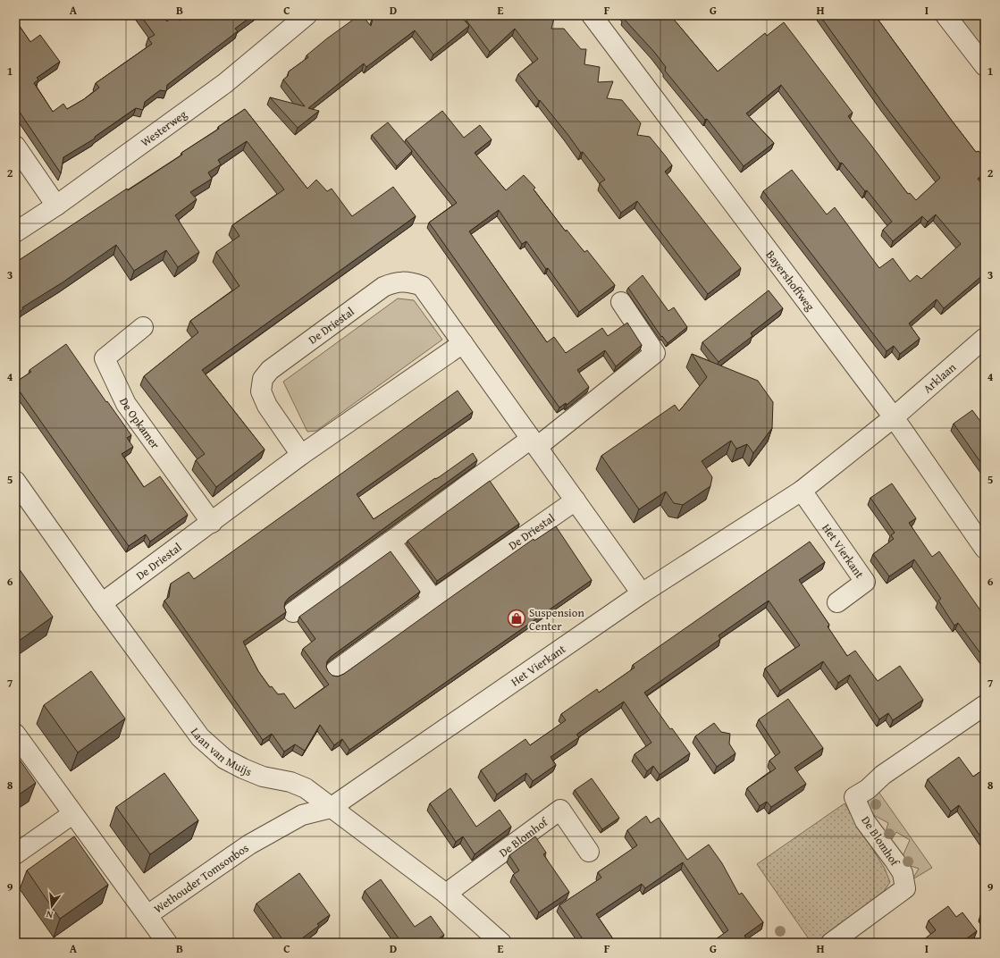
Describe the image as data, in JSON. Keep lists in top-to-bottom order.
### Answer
{
  "streets": {
    "street": [
      "Westerweg",
      "Bayershoffweg",
      "De Driestal",
      "Arklaan",
      "De Opkamer",
      "Het Vierkant",
      "Laan van Muijs",
      "De Blomhof",
      "Wethouder Tomsonbos"
    ]
  },
  "crossings": [
    ["Bayershoffweg", "Arklaan"],
    ["Bayershoffweg", "Het Vierkant"],
    ["De Driestal", "De Opkamer"],
    ["De Driestal", "Het Vierkant"],
    ["De Driestal", "Laan van Muijs"],
    ["Arklaan", "Het Vierkant"],
    ["Het Vierkant", "Laan van Muijs"],
    ["Het Vierkant", "Wethouder Tomsonbos"],
    ["Laan van Muijs", "De Blomhof"],
    ["Laan van Muijs", "Wethouder Tomsonbos"]
  ],
  "places": {
    "shop": ["Suspension Center"]
  },
  "north": "bottom",
  "grid": {
    "columns": [
      "A",
      "B",
      "C",
      "D",
      "E",
      "F",
      "G",
      "H",
      "I"
    ],
    "rows": [
      "1",
      "2",
      "3",
      "4",
      "5",
      "6",
      "7",
      "8",
      "9"
    ]
  }
}
